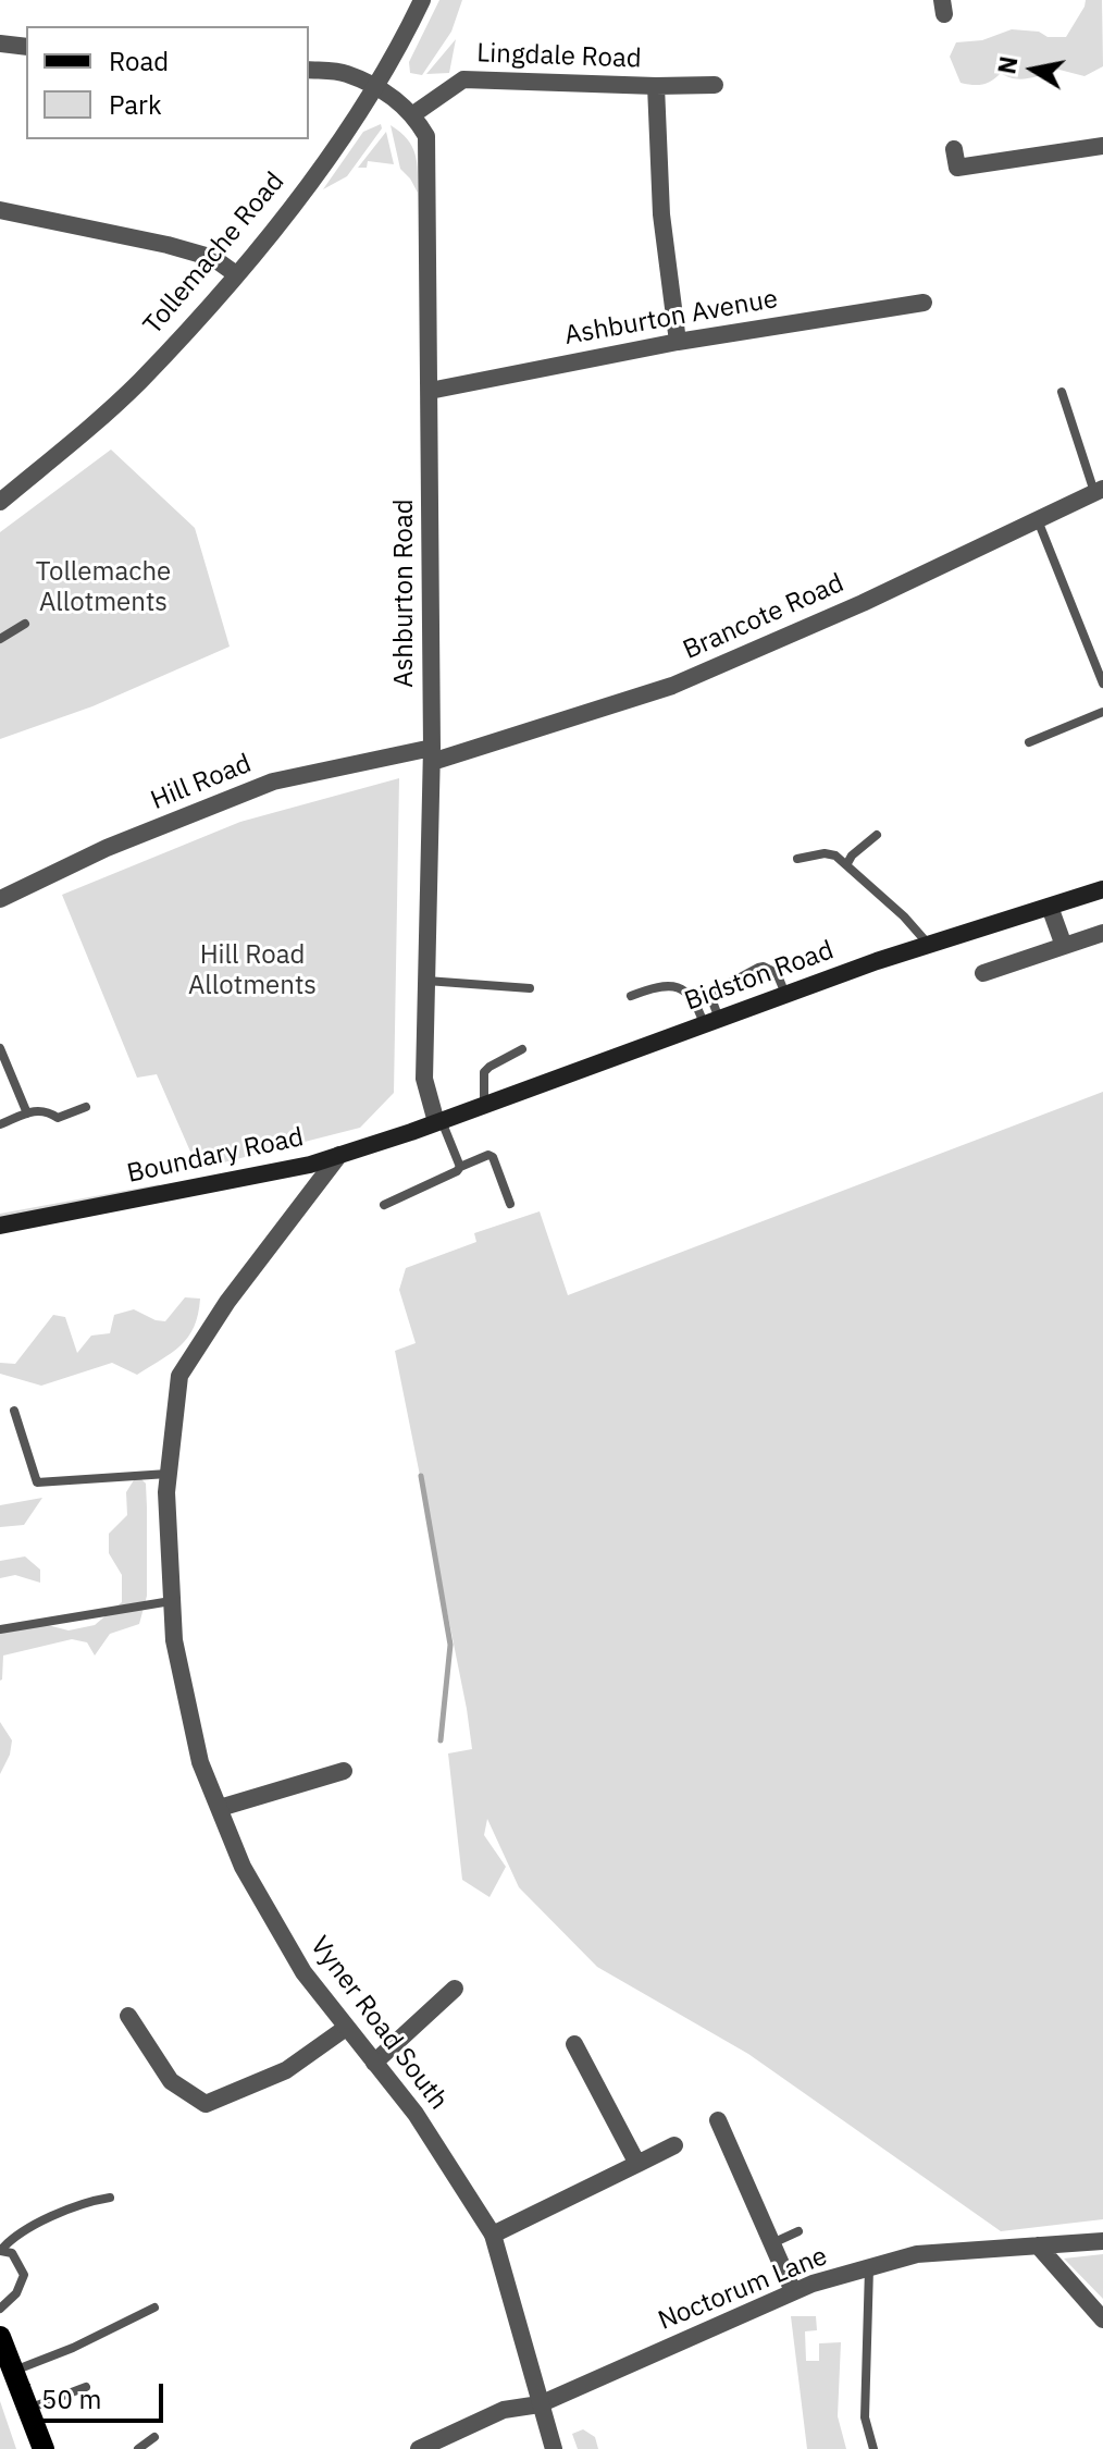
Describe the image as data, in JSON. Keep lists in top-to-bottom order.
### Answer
{
  "streets": {
    "main road": ["Bidston Road", "Boundary Road"],
    "street": [
      "Lingdale Road",
      "Tollemache Road",
      "Ashburton Avenue",
      "Ashburton Road",
      "Brancote Road",
      "Hill Road",
      "Vyner Road South",
      "Noctorum Lane"
    ]
  },
  "crossings": [
    ["Lingdale Road", "Ashburton Road"],
    ["Ashburton Avenue", "Ashburton Road"],
    ["Ashburton Road", "Brancote Road"],
    ["Ashburton Road", "Hill Road"],
    ["Ashburton Road", "Bidston Road"],
    ["Ashburton Road", "Boundary Road"],
    ["Brancote Road", "Hill Road"],
    ["Bidston Road", "Boundary Road"],
    ["Boundary Road", "Vyner Road South"],
    ["Vyner Road South", "Noctorum Lane"]
  ],
  "parks": ["Tollemache Allotments", "Hill Road Allotments"],
  "legend": ["Road", "Park"],
  "scale_bar": "50 m",
  "north": "left"
}
